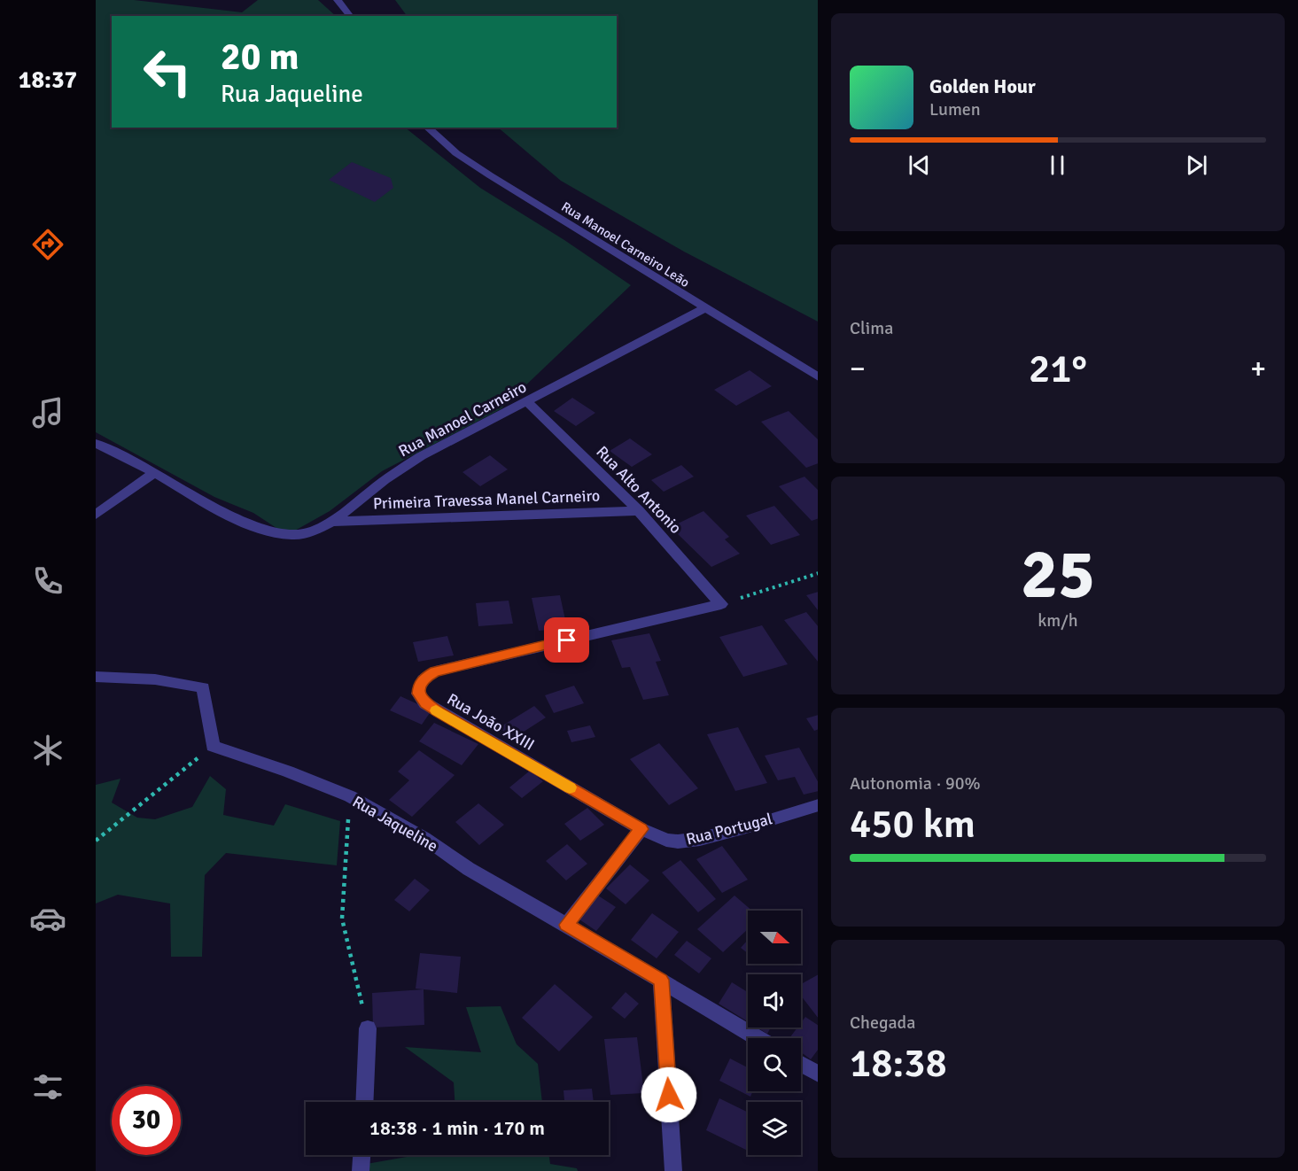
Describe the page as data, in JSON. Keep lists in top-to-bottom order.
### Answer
{
  "streets": {
    "street": [
      "Rua Manoel Carneiro Leão",
      "Rua Manoel Carneiro",
      "Rua Alto Antonio",
      "Primeira Travessa Manel Carneiro",
      "Rua João XXIII",
      "Rua Jaqueline",
      "Rua Portugal"
    ]
  },
  "crossings": [
    ["Rua Manoel Carneiro Leão", "Rua Manoel Carneiro"],
    ["Rua Manoel Carneiro", "Rua Alto Antonio"],
    ["Rua Manoel Carneiro", "Primeira Travessa Manel Carneiro"],
    ["Rua Alto Antonio", "Primeira Travessa Manel Carneiro"],
    ["Rua Alto Antonio", "Rua João XXIII"],
    ["Rua João XXIII", "Rua Portugal"]
  ],
  "north": "right",
  "page": {
    "tabs": "18:37",
    "turn": ["20 m", "Rua Jaqueline"],
    "song": ["Golden Hour", "Lumen"],
    "tile": [
      "Clima",
      ["25", "km/h"],
      ["Autonomia · 90%", "450 km"],
      ["Chegada", "18:38"]
    ],
    "heat": ["−", "21°", "+"],
    "limit": "30",
    "trip": "18:38 · 1 min · 170 m"
  }
}
